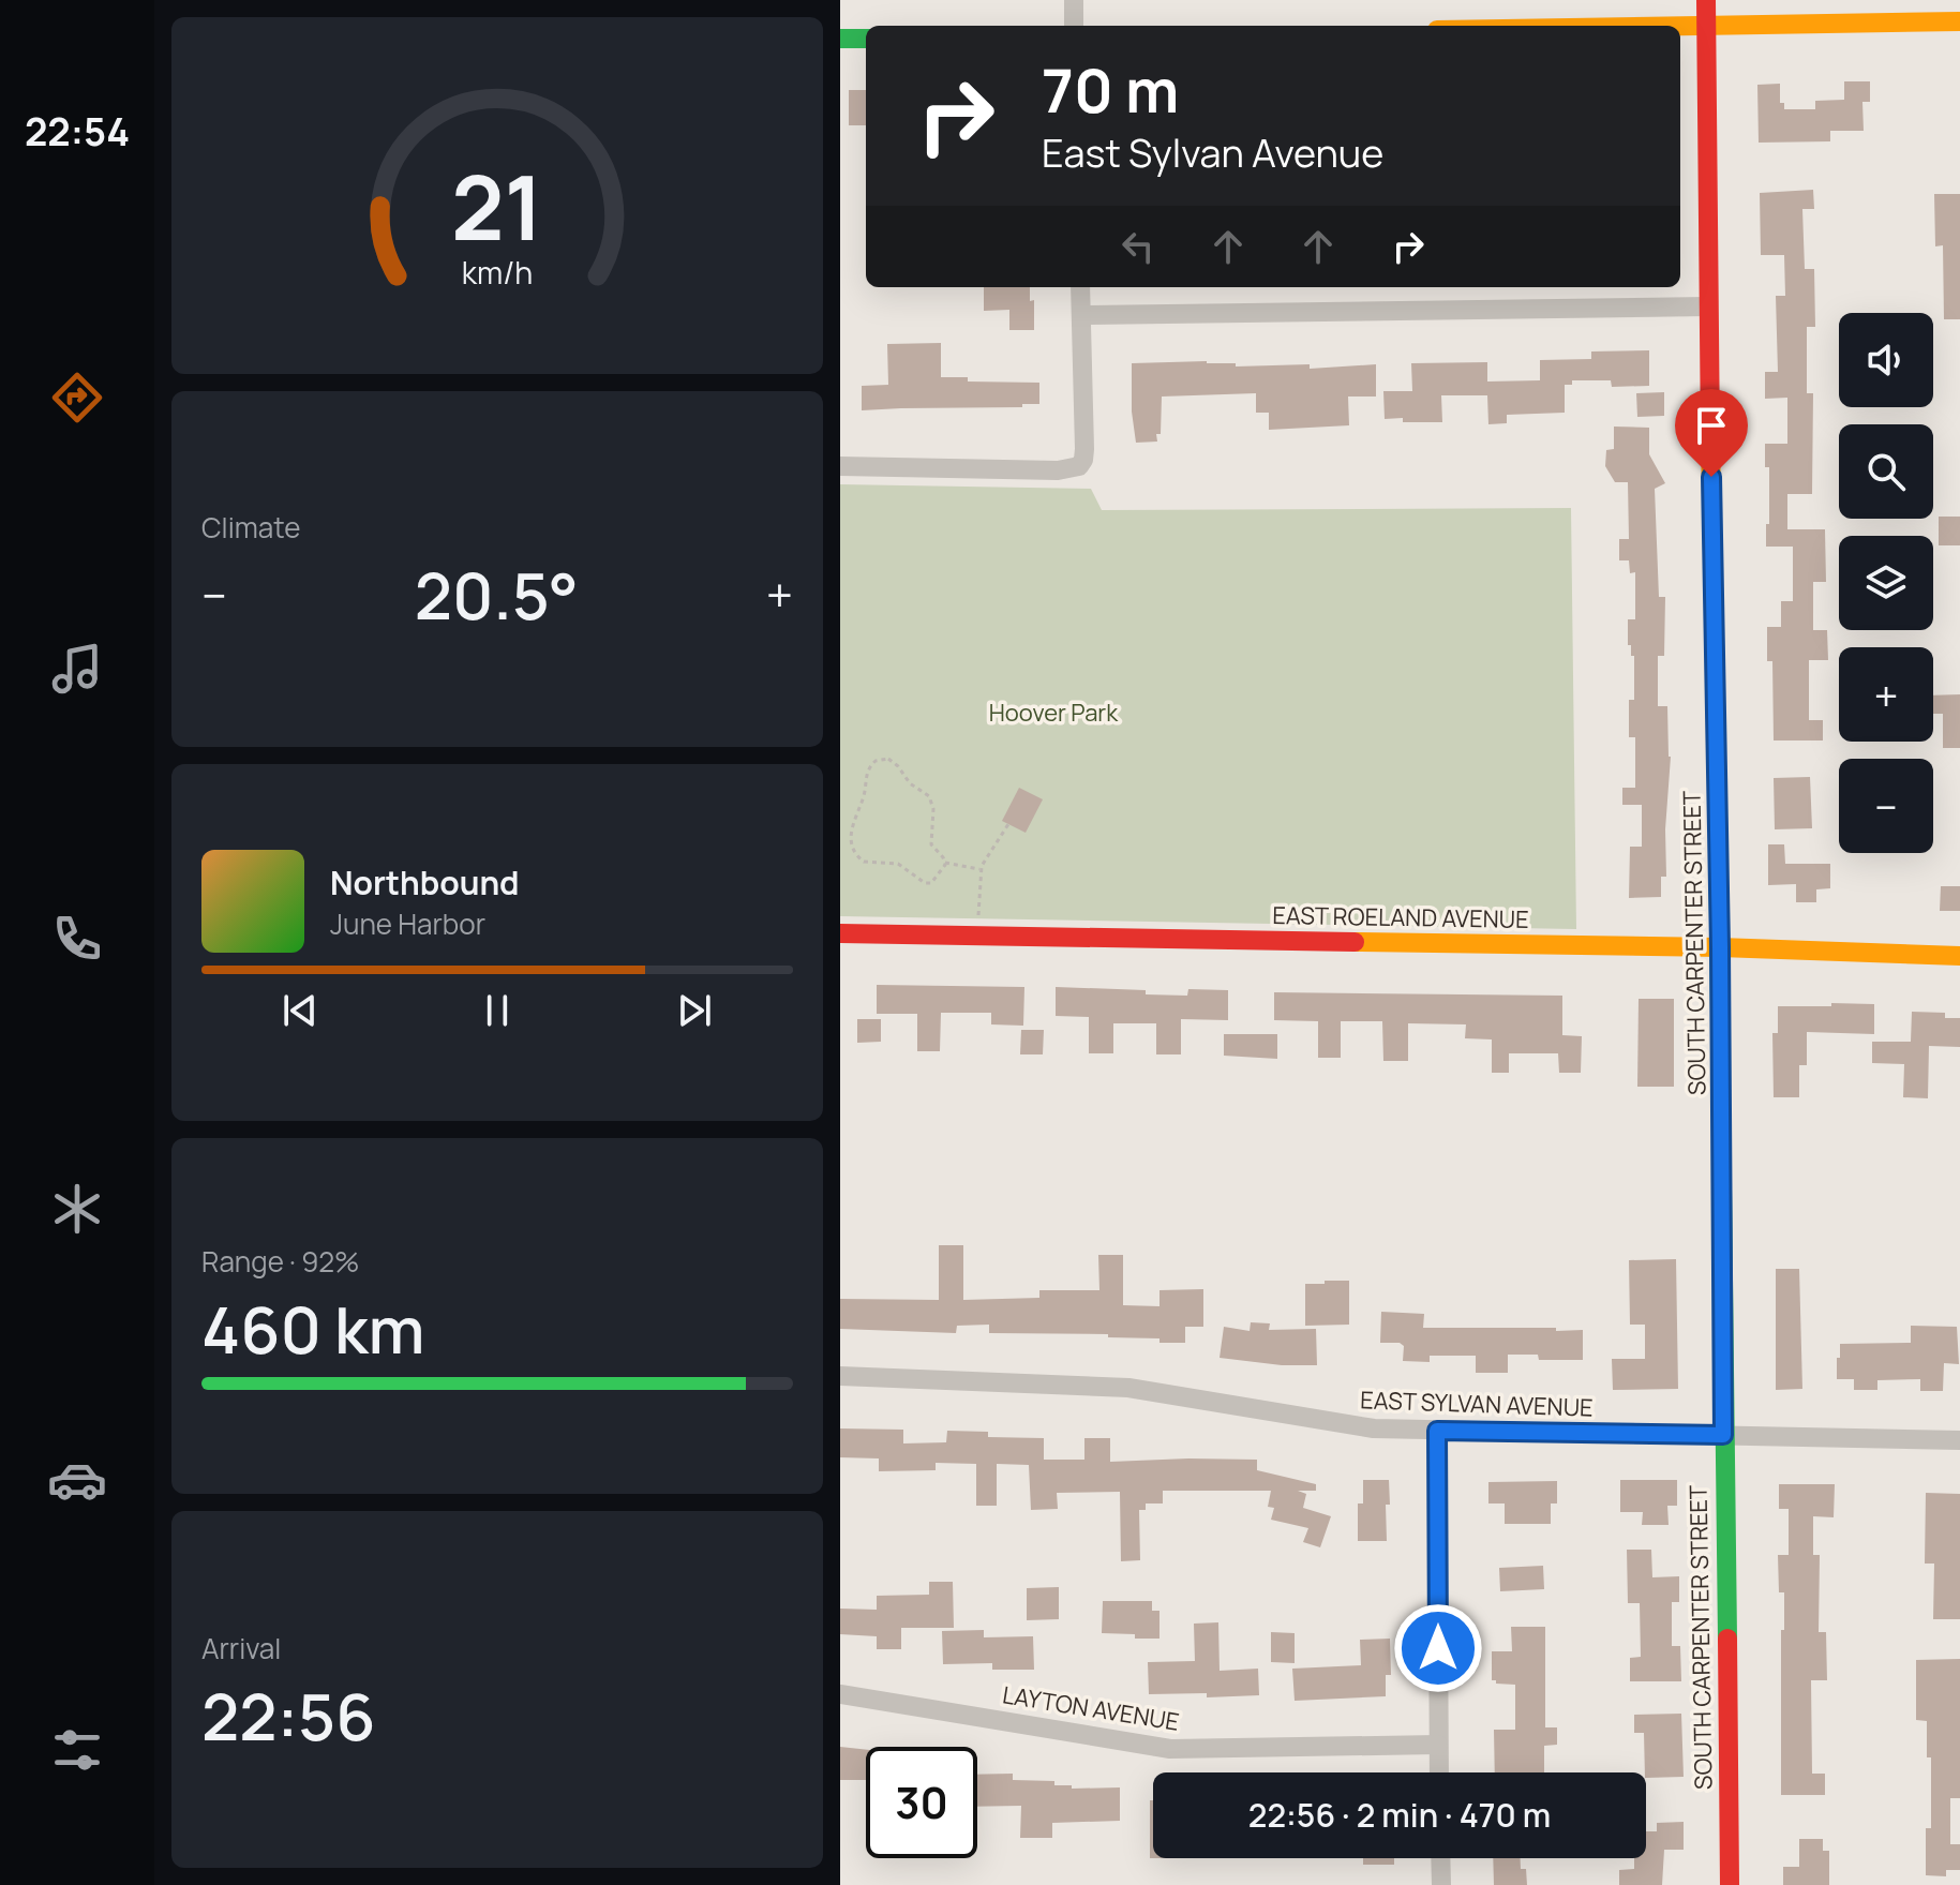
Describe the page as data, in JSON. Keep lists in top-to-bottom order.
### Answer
{
  "streets": {
    "street": [
      "EAST ROELAND AVENUE",
      "SOUTH CARPENTER STREET",
      "EAST SYLVAN AVENUE",
      "LAYTON AVENUE"
    ]
  },
  "crossings": [
    ["EAST ROELAND AVENUE", "SOUTH CARPENTER STREET"],
    ["SOUTH CARPENTER STREET", "EAST SYLVAN AVENUE"]
  ],
  "parks": ["Hoover Park"],
  "page": {
    "tabs": "22:54",
    "turn": ["70 m", "East Sylvan Avenue"],
    "map_buttons": ["+", "−"],
    "tile": [
      "Climate",
      ["Range · 92%", "460 km"],
      ["Arrival", "22:56"]
    ],
    "heat": ["−", "20.5°", "+"],
    "song": ["Northbound", "June Harbor"],
    "limit": "30",
    "trip": "22:56 · 2 min · 470 m",
    "gauge": ["21", "km/h"]
  }
}
